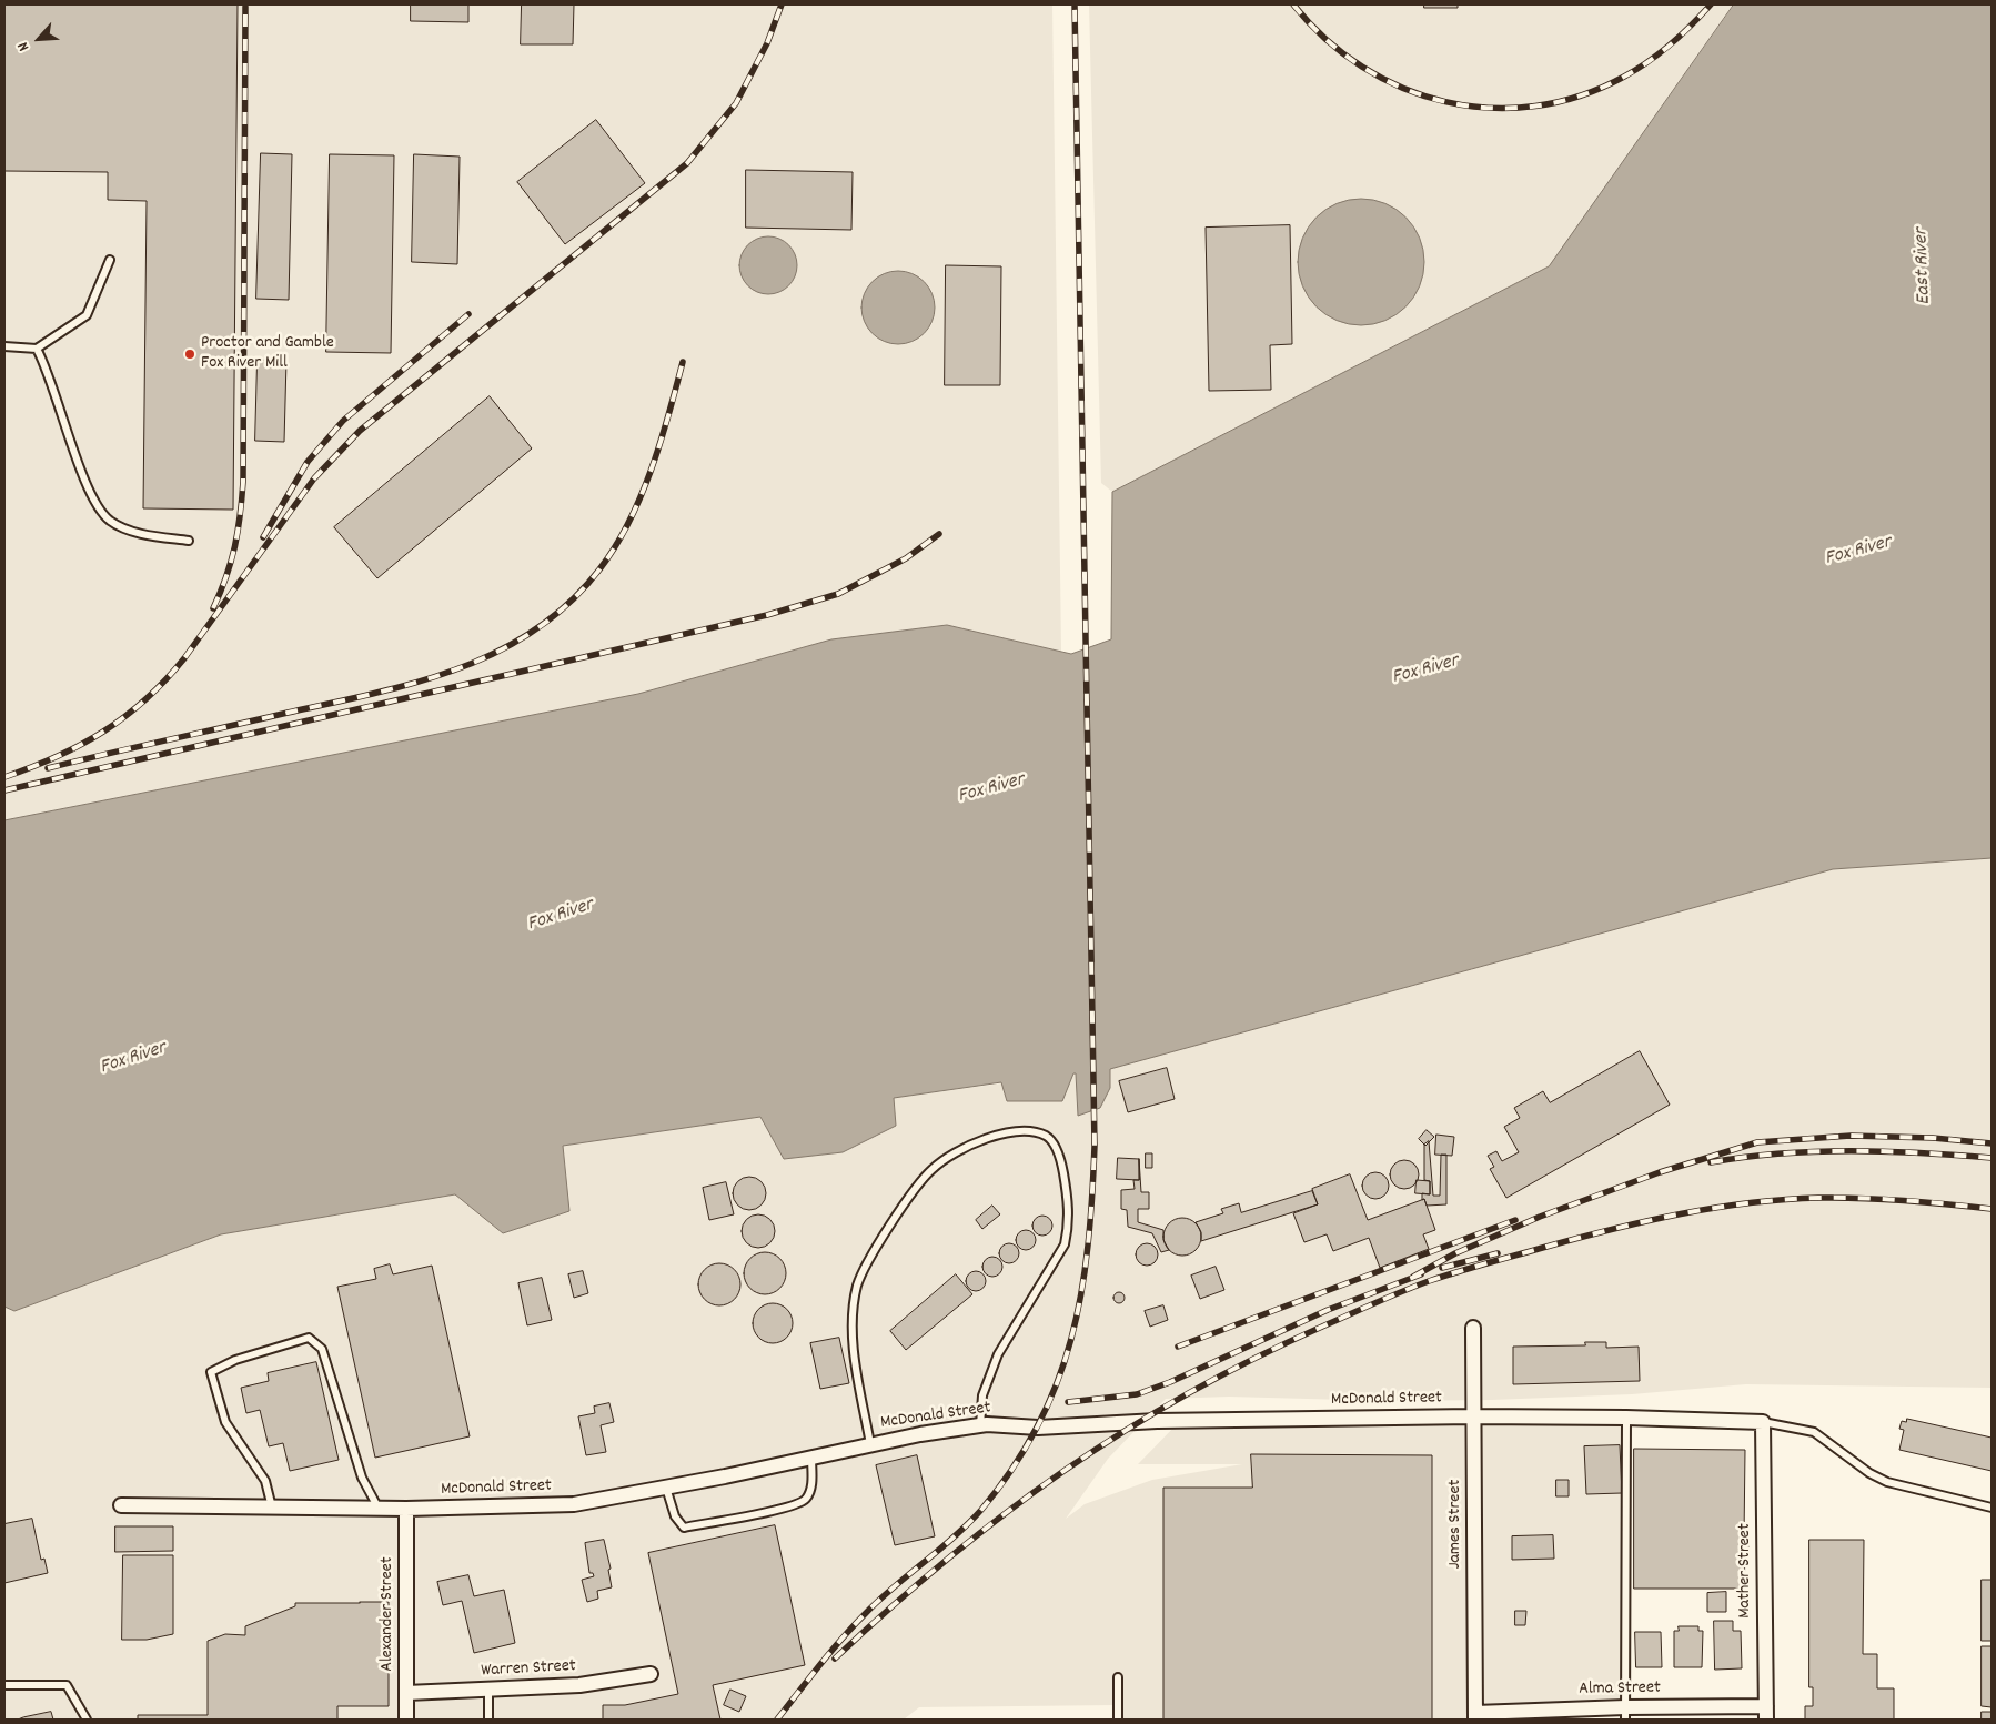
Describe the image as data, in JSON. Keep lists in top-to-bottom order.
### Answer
{
  "streets": {
    "street": [
      "McDonald Street",
      "James Street",
      "Mather Street",
      "Alexander Street",
      "Warren Street",
      "Alma Street"
    ]
  },
  "crossings": [
    ["McDonald Street", "James Street"],
    ["McDonald Street", "Mather Street"],
    ["McDonald Street", "Alexander Street"],
    ["James Street", "Alma Street"],
    ["Mather Street", "Alma Street"],
    ["Alexander Street", "Warren Street"]
  ],
  "water": ["East River", "Fox River"],
  "places": ["Proctor and Gamble Fox River Mill"],
  "north": "bottom left"
}
